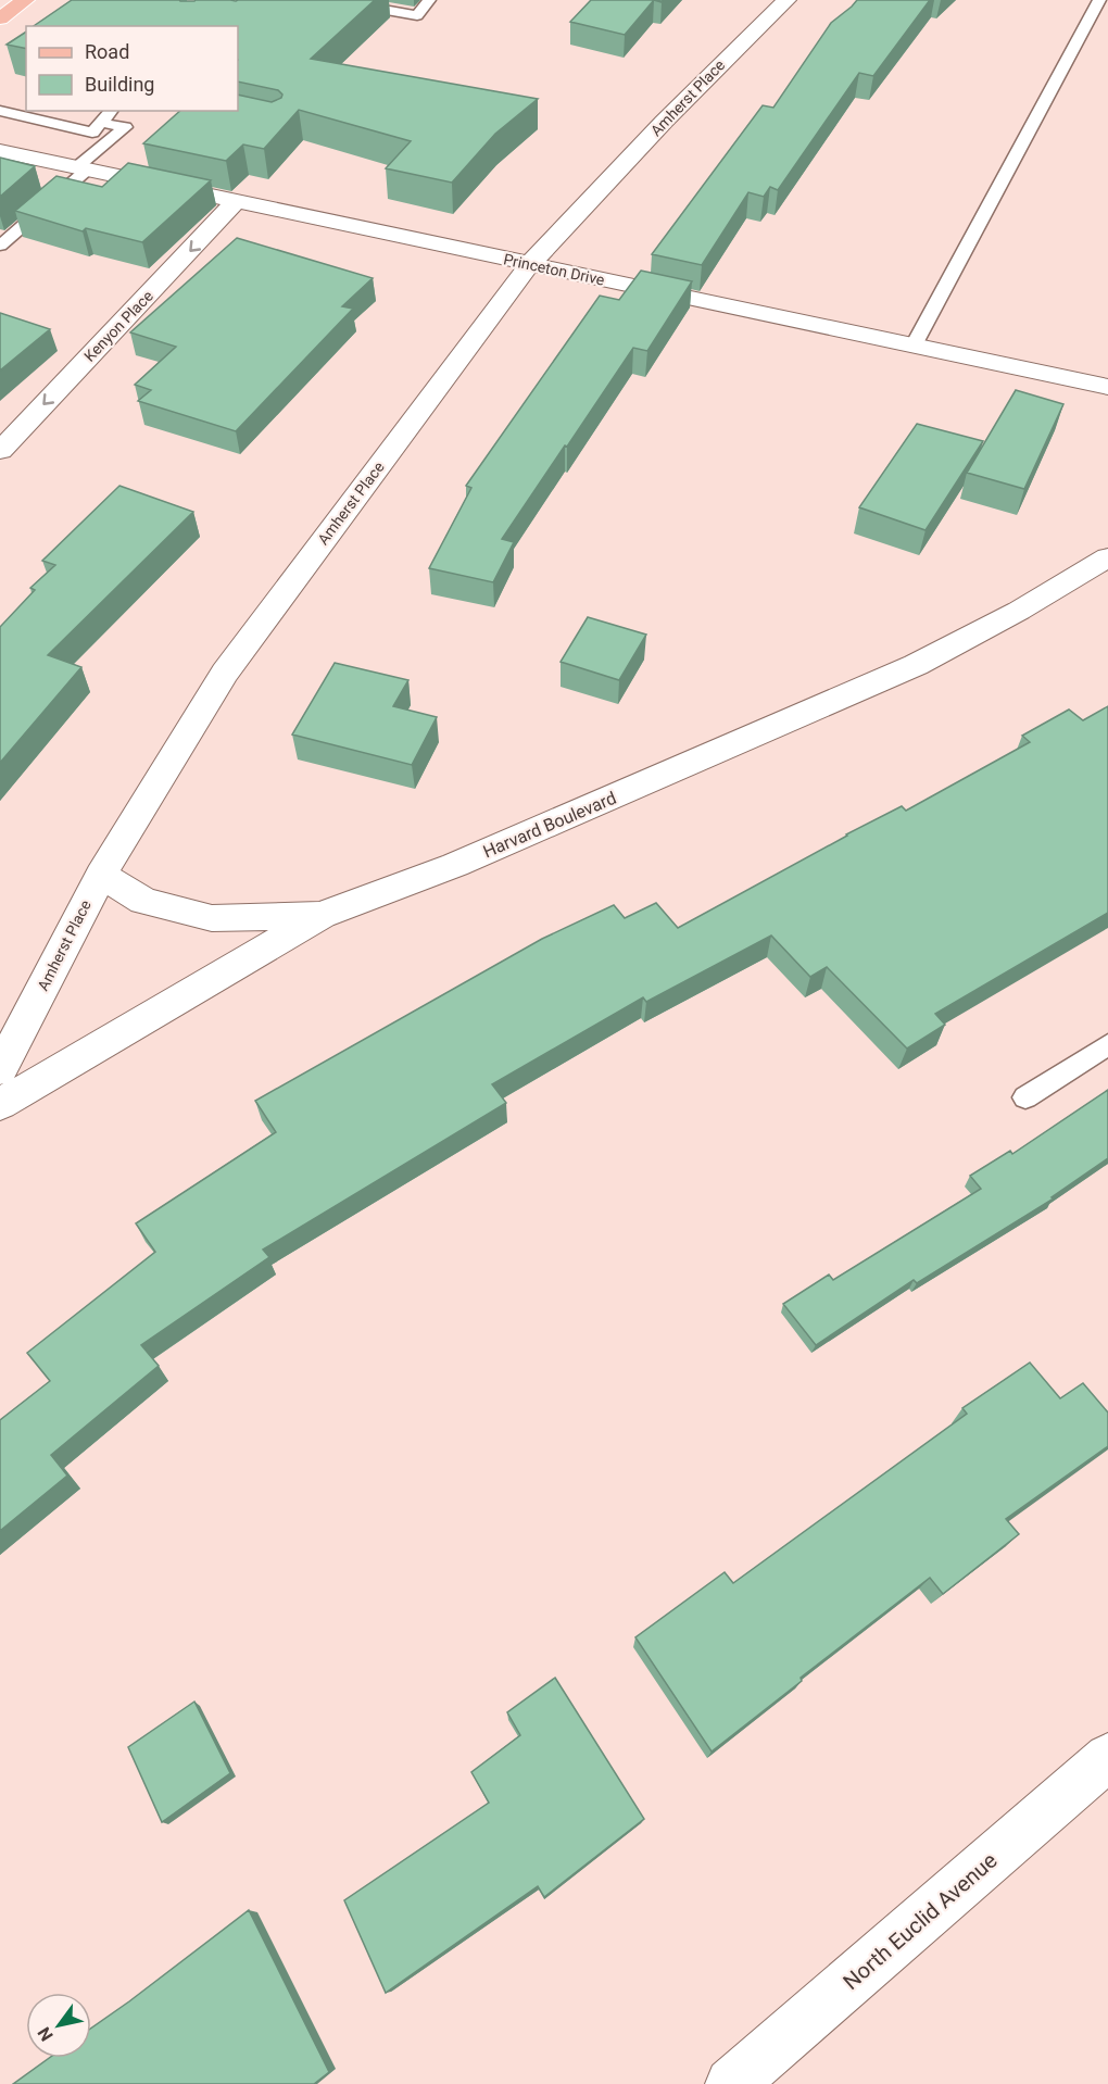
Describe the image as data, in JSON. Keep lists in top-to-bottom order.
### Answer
{
  "streets": {
    "street": [
      "Amherst Place",
      "Princeton Drive",
      "Kenyon Place",
      "Harvard Boulevard",
      "North Euclid Avenue"
    ]
  },
  "crossings": [
    ["Amherst Place", "Princeton Drive"],
    ["Princeton Drive", "Kenyon Place"]
  ],
  "one_way": ["Kenyon Place"],
  "legend": ["Road", "Building"],
  "north": "bottom left"
}
